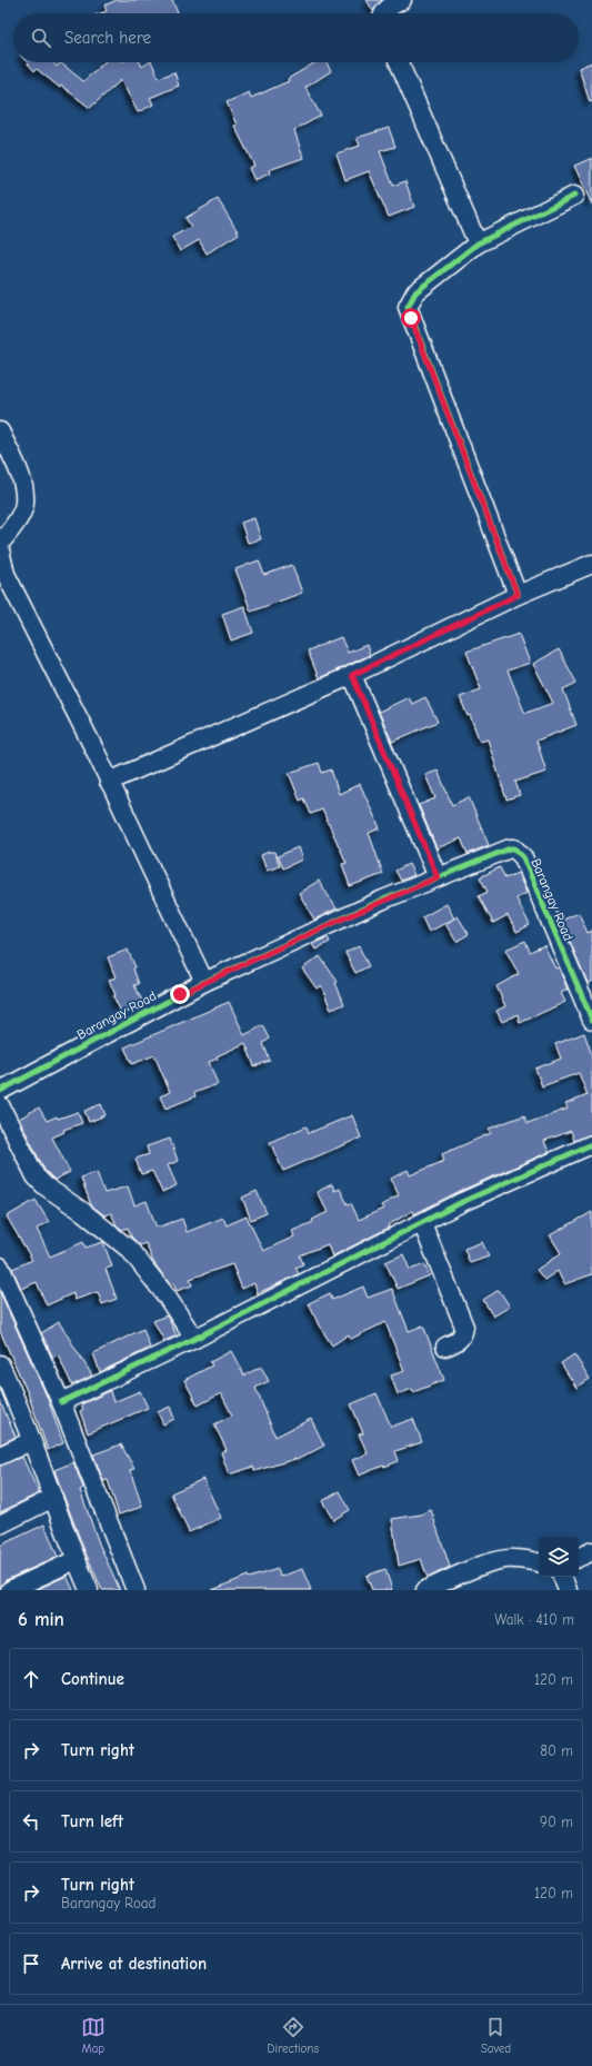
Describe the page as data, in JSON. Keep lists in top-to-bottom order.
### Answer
{
  "streets": {
    "street": ["Barangay Road"]
  },
  "page": {
    "search": "Search here",
    "heading": ["6 min", "Walk · 410 m"],
    "list": [
      ["Continue", "120 m"],
      ["Turn right", "80 m"],
      ["Turn left", "90 m"],
      ["Turn right", "Barangay Road", "120 m"],
      "Arrive at destination"
    ],
    "nav": ["Map", "Directions", "Saved"]
  }
}
